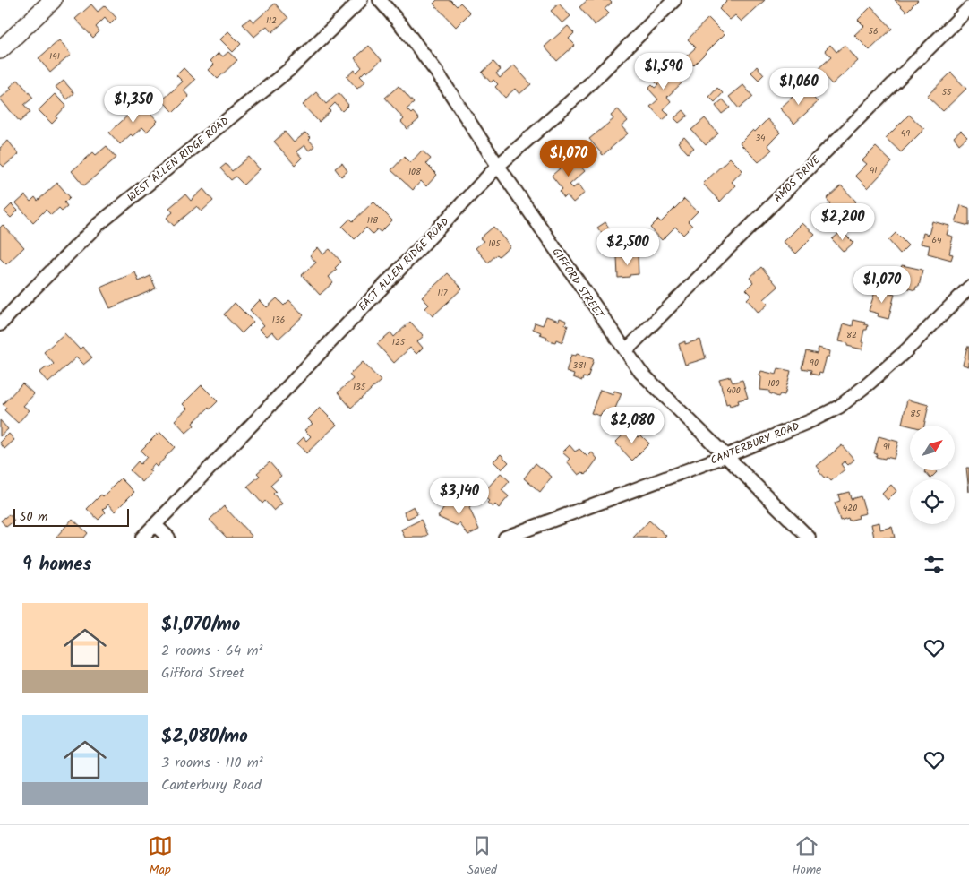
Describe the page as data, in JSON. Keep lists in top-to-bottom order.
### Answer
{
  "streets": {
    "street": [
      "WEST ALLEN RIDGE ROAD",
      "AMOS DRIVE",
      "EAST ALLEN RIDGE ROAD",
      "GIFFORD STREET",
      "CANTERBURY ROAD"
    ]
  },
  "crossings": [
    ["AMOS DRIVE", "GIFFORD STREET"],
    ["EAST ALLEN RIDGE ROAD", "GIFFORD STREET"],
    ["GIFFORD STREET", "CANTERBURY ROAD"]
  ],
  "house_numbers": [
    "112",
    "56",
    "141",
    "55",
    "49",
    "34",
    "41",
    "108",
    "118",
    "64",
    "105",
    "117",
    "136",
    "82",
    "125",
    "90",
    "381",
    "100",
    "135",
    "400",
    "85",
    "91",
    "420"
  ],
  "scale_bar": "50 m",
  "north": "top right",
  "page": {
    "price": [
      "$1,590",
      "$1,060",
      "$1,350",
      "$1,070",
      "$2,200",
      "$2,500",
      "$1,070",
      "$2,080",
      "$3,140"
    ],
    "scale": "50 m",
    "heading": "9 homes",
    "list": [
      {
        "name": "$1,070/mo",
        "note": "2 rooms · 64 m² · Gifford Street"
      },
      {
        "name": "$2,080/mo",
        "note": "3 rooms · 110 m² · Canterbury Road"
      }
    ],
    "tabs": ["Map", "Saved", "Home"]
  }
}
